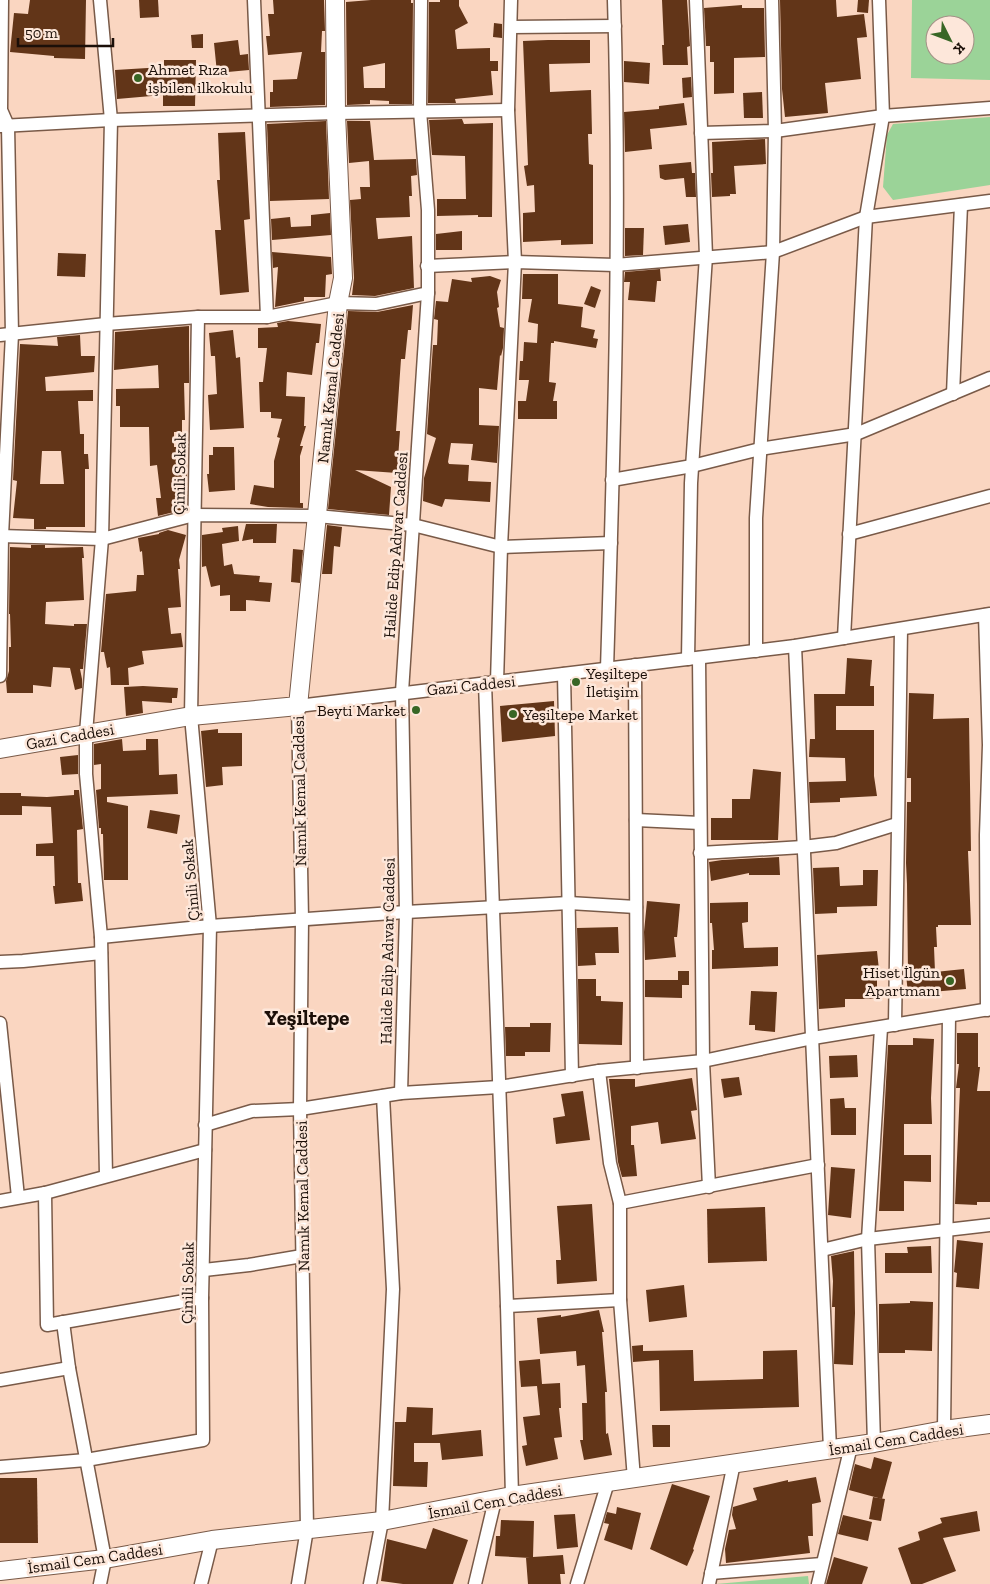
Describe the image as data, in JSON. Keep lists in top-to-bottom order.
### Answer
{
  "streets": {
    "street": [
      "Namık Kemal Caddesi",
      "Çinili Sokak",
      "Halide Edip Adıvar Caddesi",
      "Gazi Caddesi",
      "İsmail Cem Caddesi"
    ]
  },
  "crossings": [
    ["Namık Kemal Caddesi", "Gazi Caddesi"],
    ["Namık Kemal Caddesi", "İsmail Cem Caddesi"],
    ["Çinili Sokak", "Gazi Caddesi"],
    ["Halide Edip Adıvar Caddesi", "Gazi Caddesi"]
  ],
  "districts": ["Yeşiltepe"],
  "places": [
    "Ahmet Rıza işbilen ilkokulu",
    "Yeşiltepe İletişim",
    "Beyti Market",
    "Yeşiltepe Market",
    "Hiset İlgün Apartmanı"
  ],
  "scale_bar": "50 m",
  "north": "bottom right"
}
